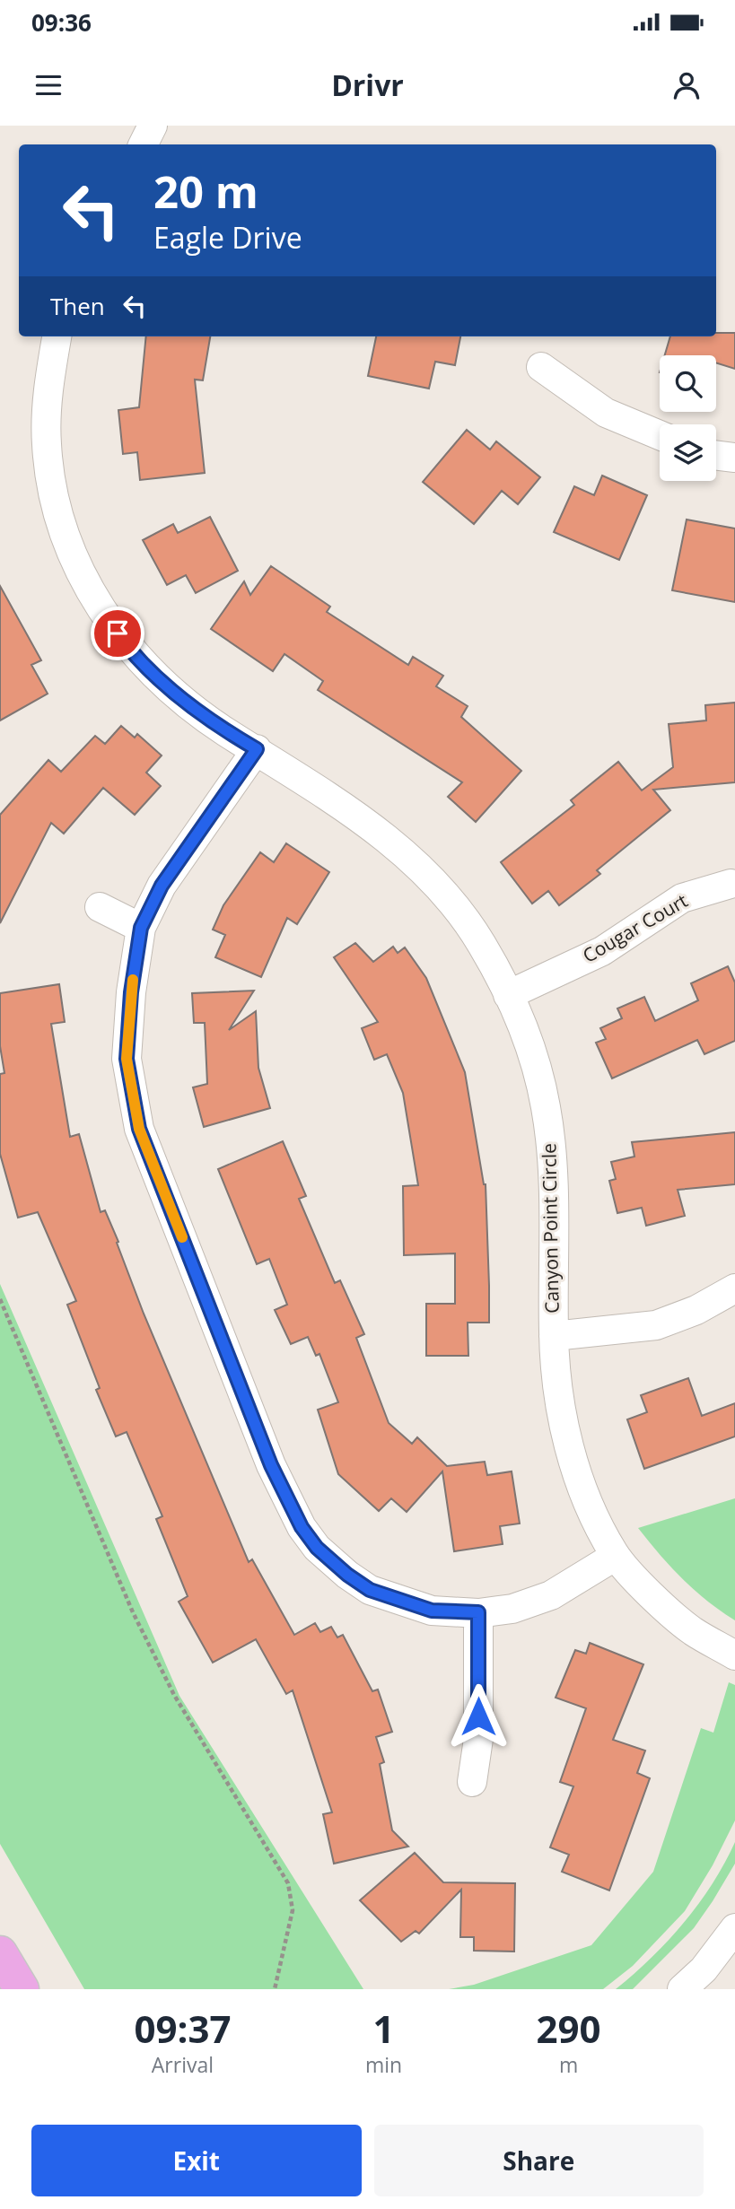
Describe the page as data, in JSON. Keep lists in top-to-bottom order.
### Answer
{
  "streets": {
    "street": ["Cougar Court", "Canyon Point Circle"]
  },
  "crossings": [
    ["Cougar Court", "Canyon Point Circle"]
  ],
  "page": {
    "status": "09:36",
    "header": "Drivr",
    "turn": ["20 m", "Eagle Drive"],
    "then": "Then",
    "eta": [
      "09:37",
      "Arrival",
      "1",
      "min",
      "290",
      "m"
    ],
    "buttons": ["Exit", "Share"]
  }
}
